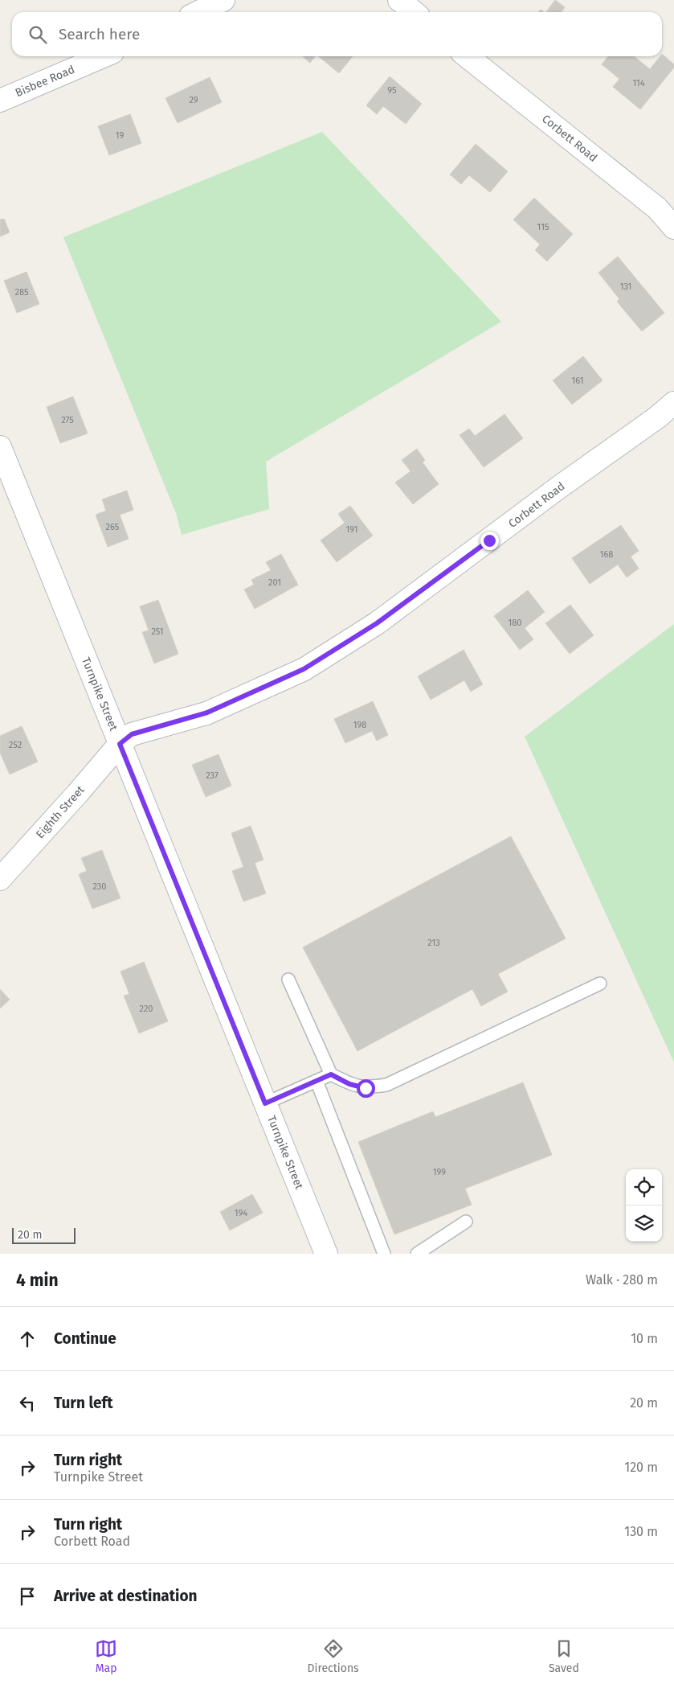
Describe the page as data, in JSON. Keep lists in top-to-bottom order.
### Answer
{
  "streets": {
    "street": [
      "Bisbee Road",
      "Corbett Road",
      "Turnpike Street",
      "Eighth Street"
    ]
  },
  "crossings": [
    ["Corbett Road", "Turnpike Street"],
    ["Corbett Road", "Eighth Street"],
    ["Turnpike Street", "Eighth Street"]
  ],
  "house_numbers": [
    "114",
    "95",
    "29",
    "19",
    "115",
    "131",
    "285",
    "161",
    "275",
    "265",
    "191",
    "168",
    "201",
    "180",
    "251",
    "198",
    "252",
    "237",
    "230",
    "213",
    "220",
    "199",
    "194"
  ],
  "scale_bar": "20 m",
  "page": {
    "search": "Search here",
    "scale": "20 m",
    "heading": ["4 min", "Walk · 280 m"],
    "list": [
      ["Continue", "10 m"],
      ["Turn left", "20 m"],
      ["Turn right", "Turnpike Street", "120 m"],
      ["Turn right", "Corbett Road", "130 m"],
      "Arrive at destination"
    ],
    "nav": ["Map", "Directions", "Saved"]
  }
}
